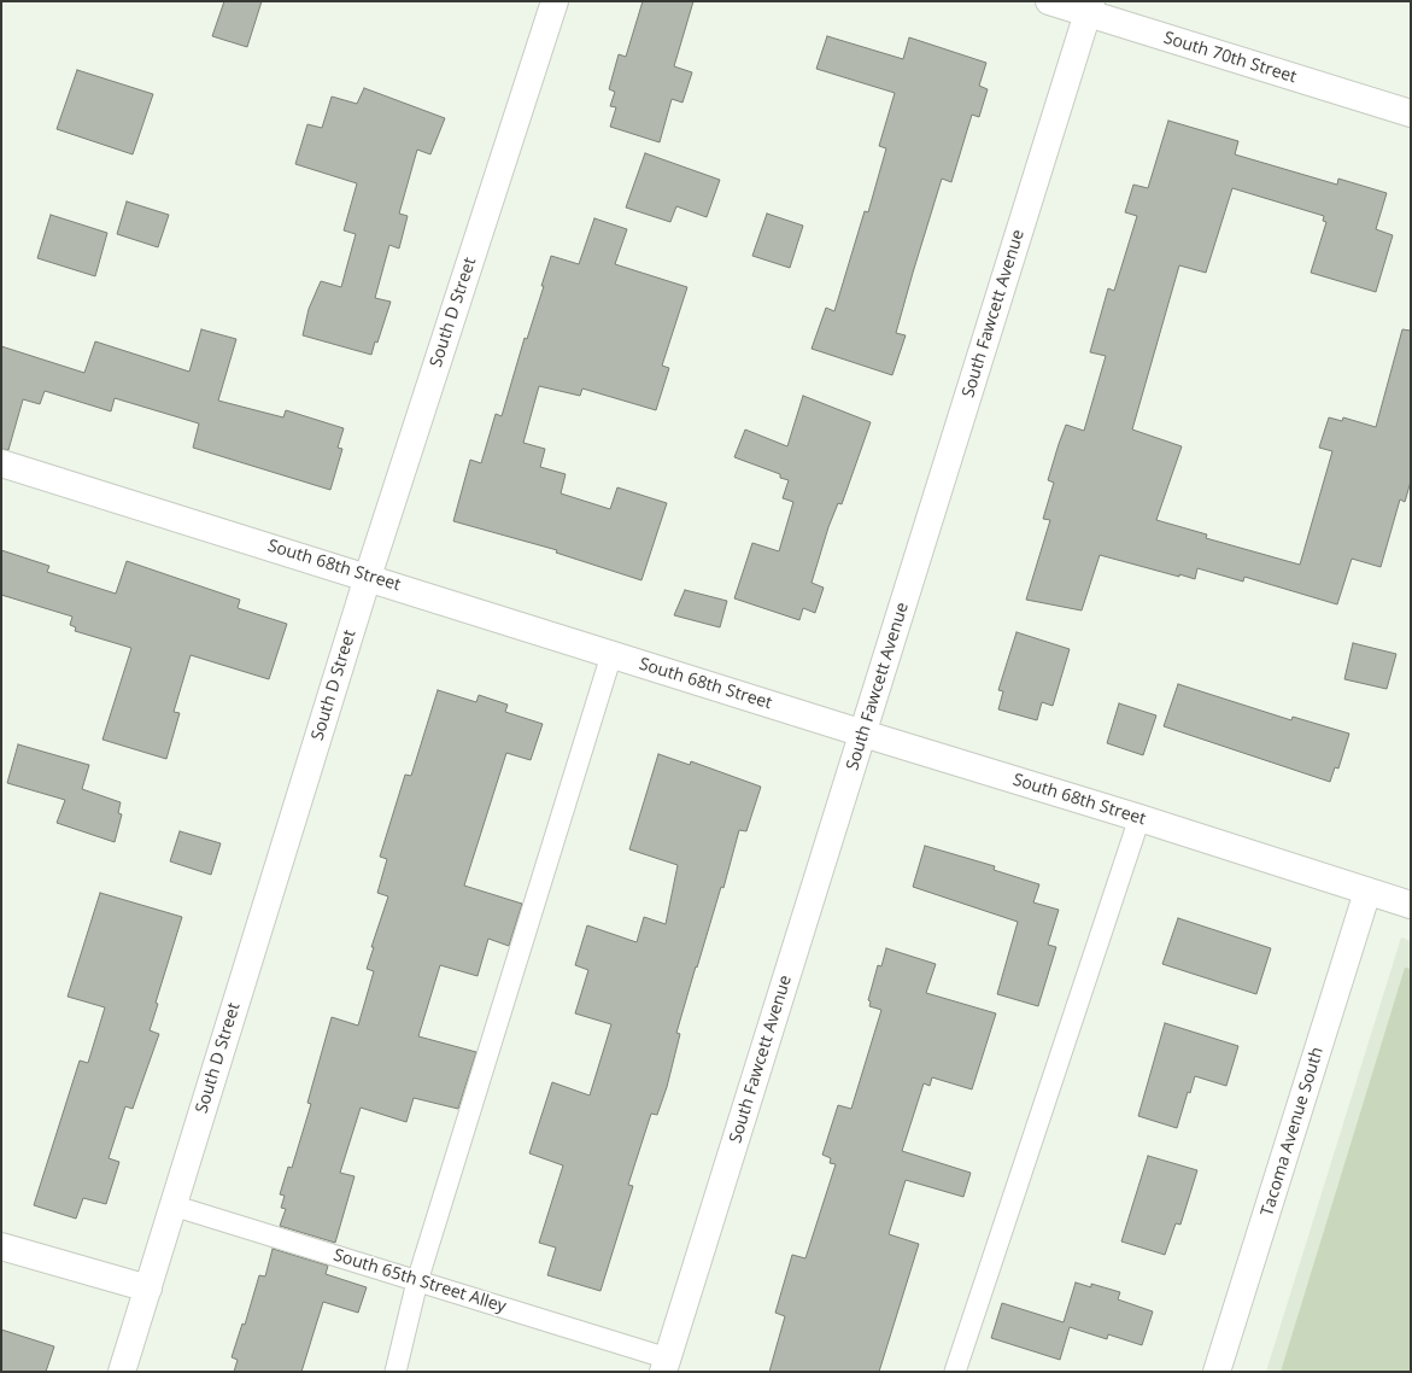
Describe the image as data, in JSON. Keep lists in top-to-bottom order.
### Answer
{
  "streets": {
    "street": [
      "South 70th Street",
      "South D Street",
      "South Fawcett Avenue",
      "South 68th Street",
      "Tacoma Avenue South"
    ],
    "lane": ["South 65th Street Alley"]
  },
  "crossings": [
    ["South 70th Street", "South Fawcett Avenue"],
    ["South D Street", "South 68th Street"],
    ["South D Street", "South 65th Street Alley"],
    ["South Fawcett Avenue", "South 68th Street"],
    ["South Fawcett Avenue", "South 65th Street Alley"],
    ["South 68th Street", "Tacoma Avenue South"]
  ]
}
